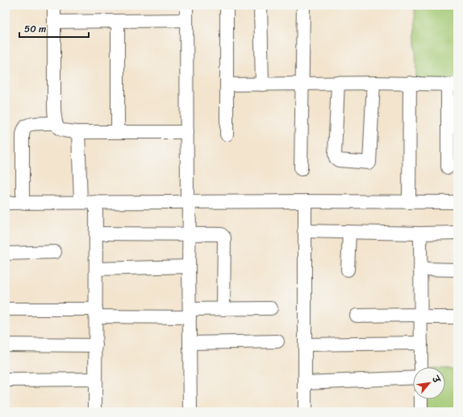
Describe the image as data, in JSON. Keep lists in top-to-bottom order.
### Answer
{
  "scale_bar": "50 m",
  "north": "top right"
}
